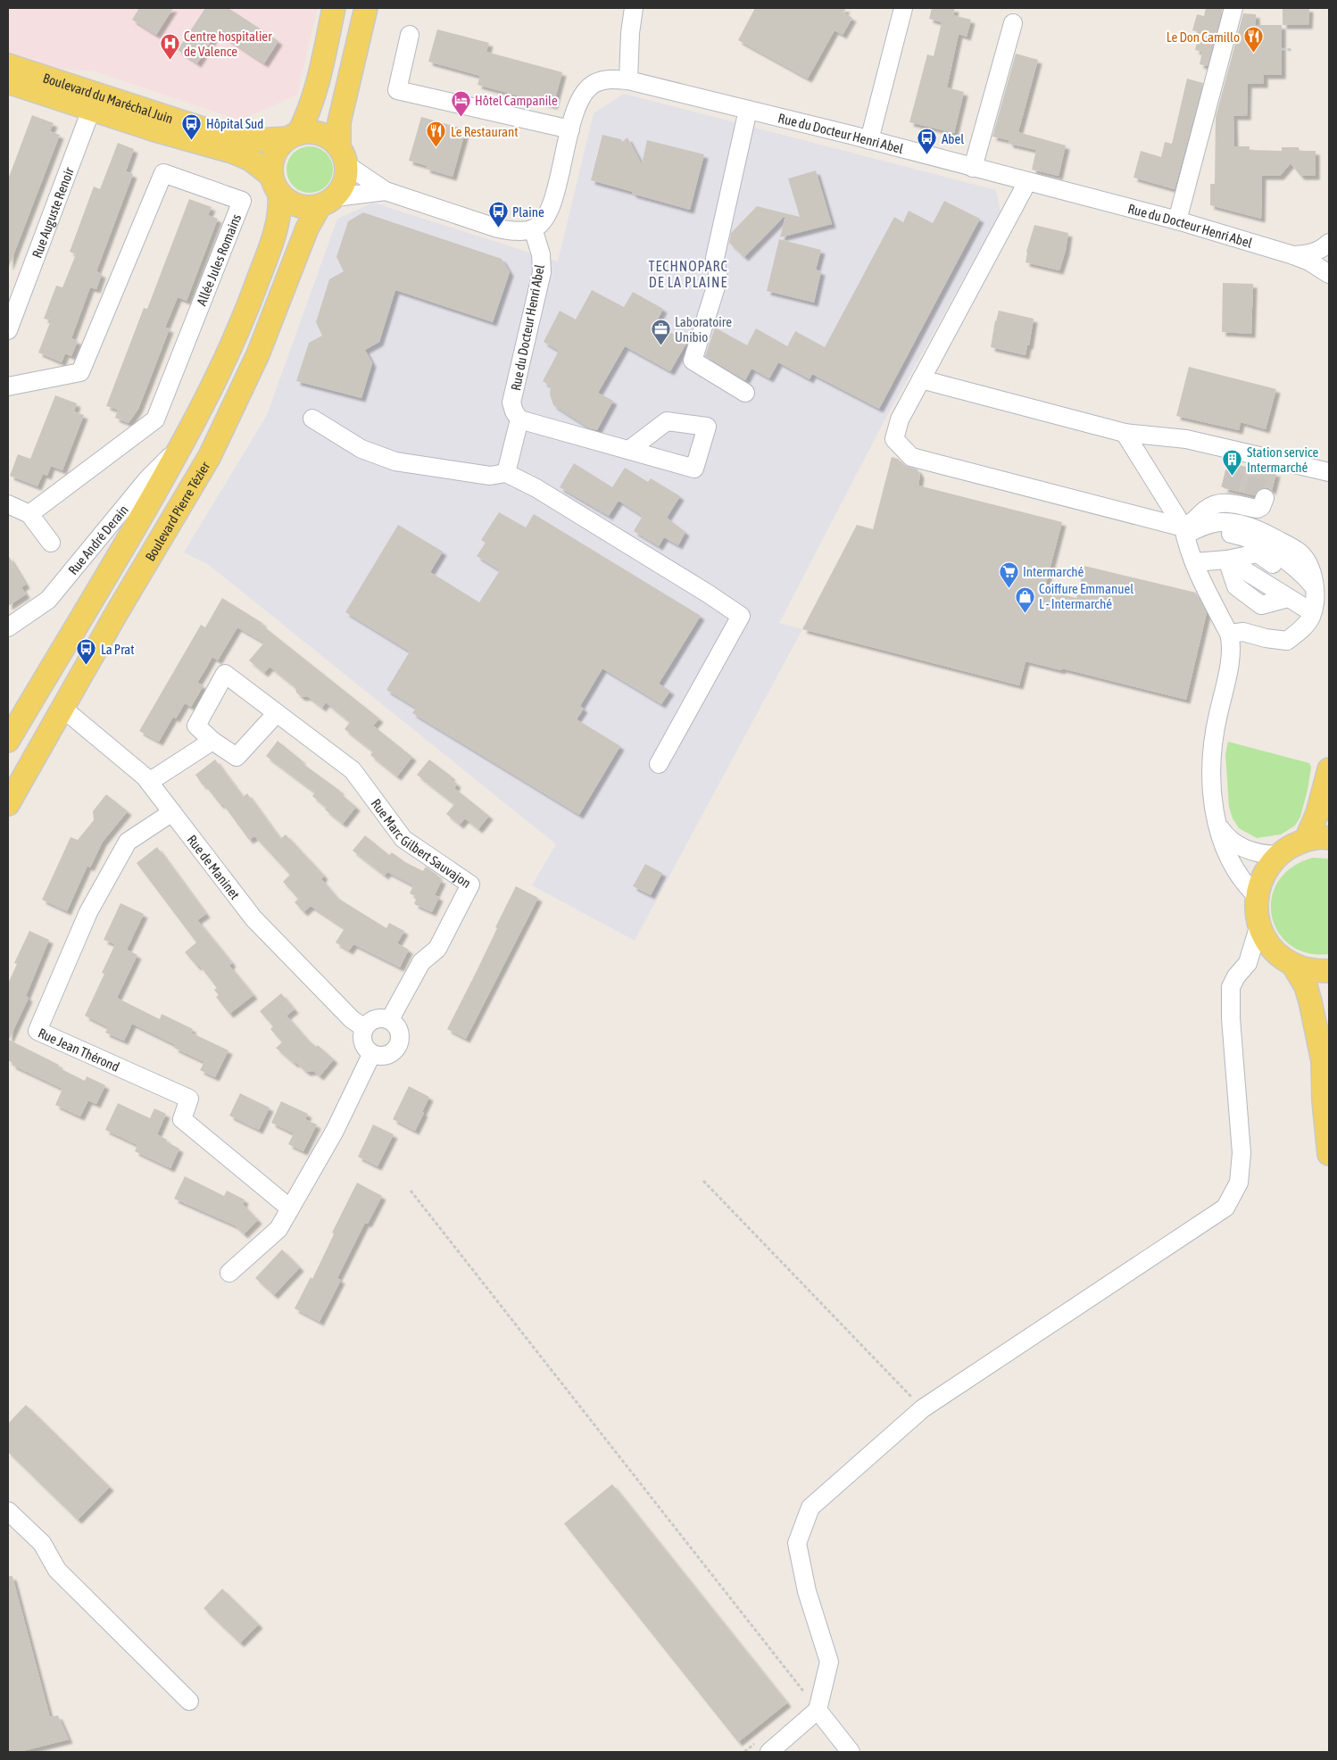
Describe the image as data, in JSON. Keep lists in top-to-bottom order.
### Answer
{
  "streets": {
    "main road": ["Boulevard du Maréchal Juin", "Boulevard Pierre Tézier"],
    "street": [
      "Rue du Docteur Henri Abel",
      "Rue Auguste Renoir",
      "Allée Jules Romains",
      "Rue André Derain",
      "Rue Marc Gilbert Sauvajon",
      "Rue de Maninet",
      "Rue Jean Thérond"
    ]
  },
  "crossings": [
    ["Boulevard du Maréchal Juin", "Rue Auguste Renoir"],
    ["Boulevard du Maréchal Juin", "Boulevard Pierre Tézier"],
    ["Boulevard Pierre Tézier", "Rue de Maninet"],
    ["Rue Marc Gilbert Sauvajon", "Rue de Maninet"],
    ["Rue de Maninet", "Rue Jean Thérond"]
  ],
  "districts": ["TECHNOPARC DE LA PLAINE"],
  "places": {
    "restaurant": ["Le Don Camillo", "Le Restaurant"],
    "hospital": ["Centre hospitalier de Valence"],
    "hotel": ["Hôtel Campanile"],
    "bus stop": [
      "Hôpital Sud",
      "Abel",
      "Plaine",
      "La Prat"
    ],
    "office": ["Laboratoire Unibio"],
    "building": ["Station service Intermarché"],
    "supermarket": ["Intermarché"],
    "shop": ["Coiffure Emmanuel L - Intermarché"]
  }
}
